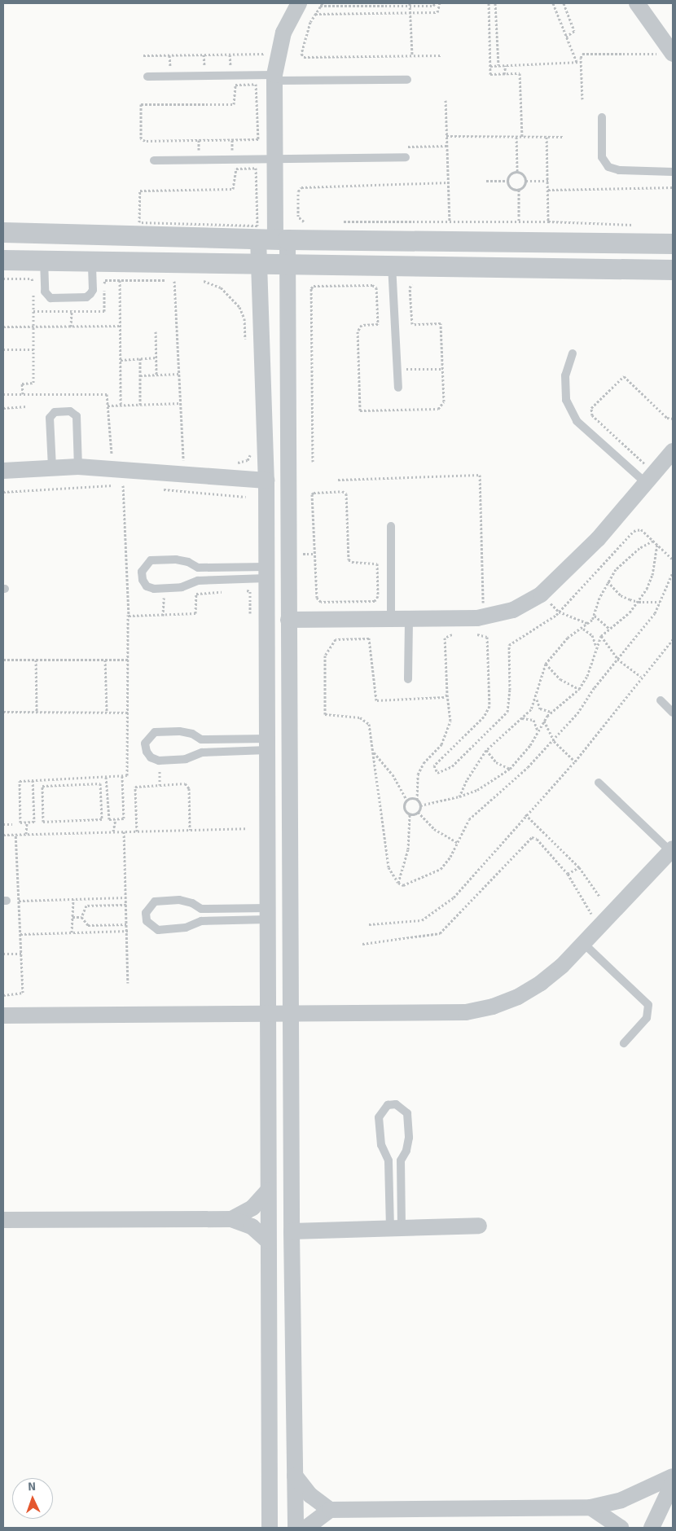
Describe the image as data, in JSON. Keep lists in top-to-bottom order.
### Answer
{
  "north": "top"
}
